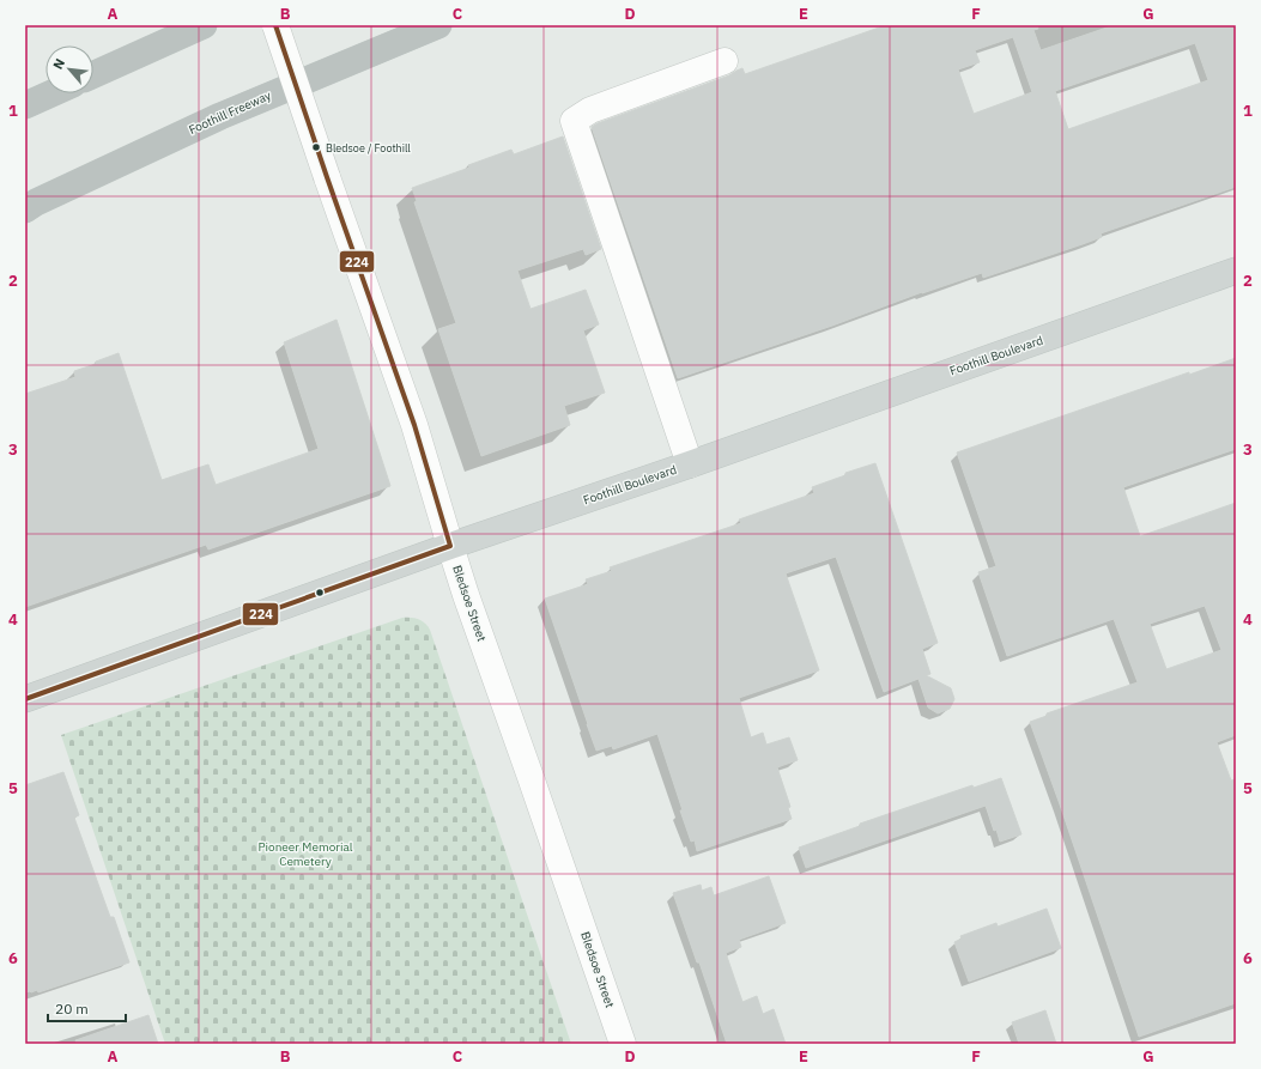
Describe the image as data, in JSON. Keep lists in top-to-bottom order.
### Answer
{
  "streets": {
    "highway": ["Foothill Freeway"],
    "main road": ["Foothill Boulevard"],
    "street": ["Bledsoe Street"]
  },
  "crossings": [
    ["Foothill Boulevard", "Bledsoe Street"]
  ],
  "parks": ["Pioneer Memorial Cemetery"],
  "places": ["Bledsoe / Foothill"],
  "lines": ["transit line 224"],
  "scale_bar": "20 m",
  "north": "top left",
  "grid": {
    "columns": [
      "A",
      "B",
      "C",
      "D",
      "E",
      "F",
      "G"
    ],
    "rows": [
      "1",
      "2",
      "3",
      "4",
      "5",
      "6"
    ]
  }
}
